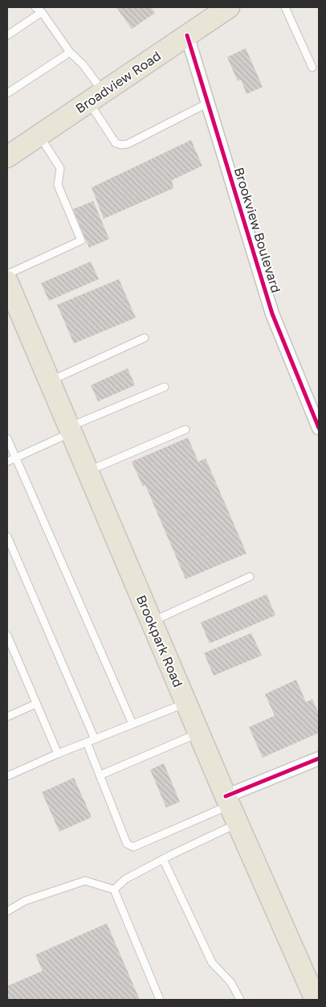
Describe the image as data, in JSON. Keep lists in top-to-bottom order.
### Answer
{
  "streets": {
    "main road": ["Broadview Road", "Brookpark Road"],
    "street": ["Brookview Boulevard"]
  },
  "crossings": [
    ["Broadview Road", "Brookview Boulevard"]
  ]
}
